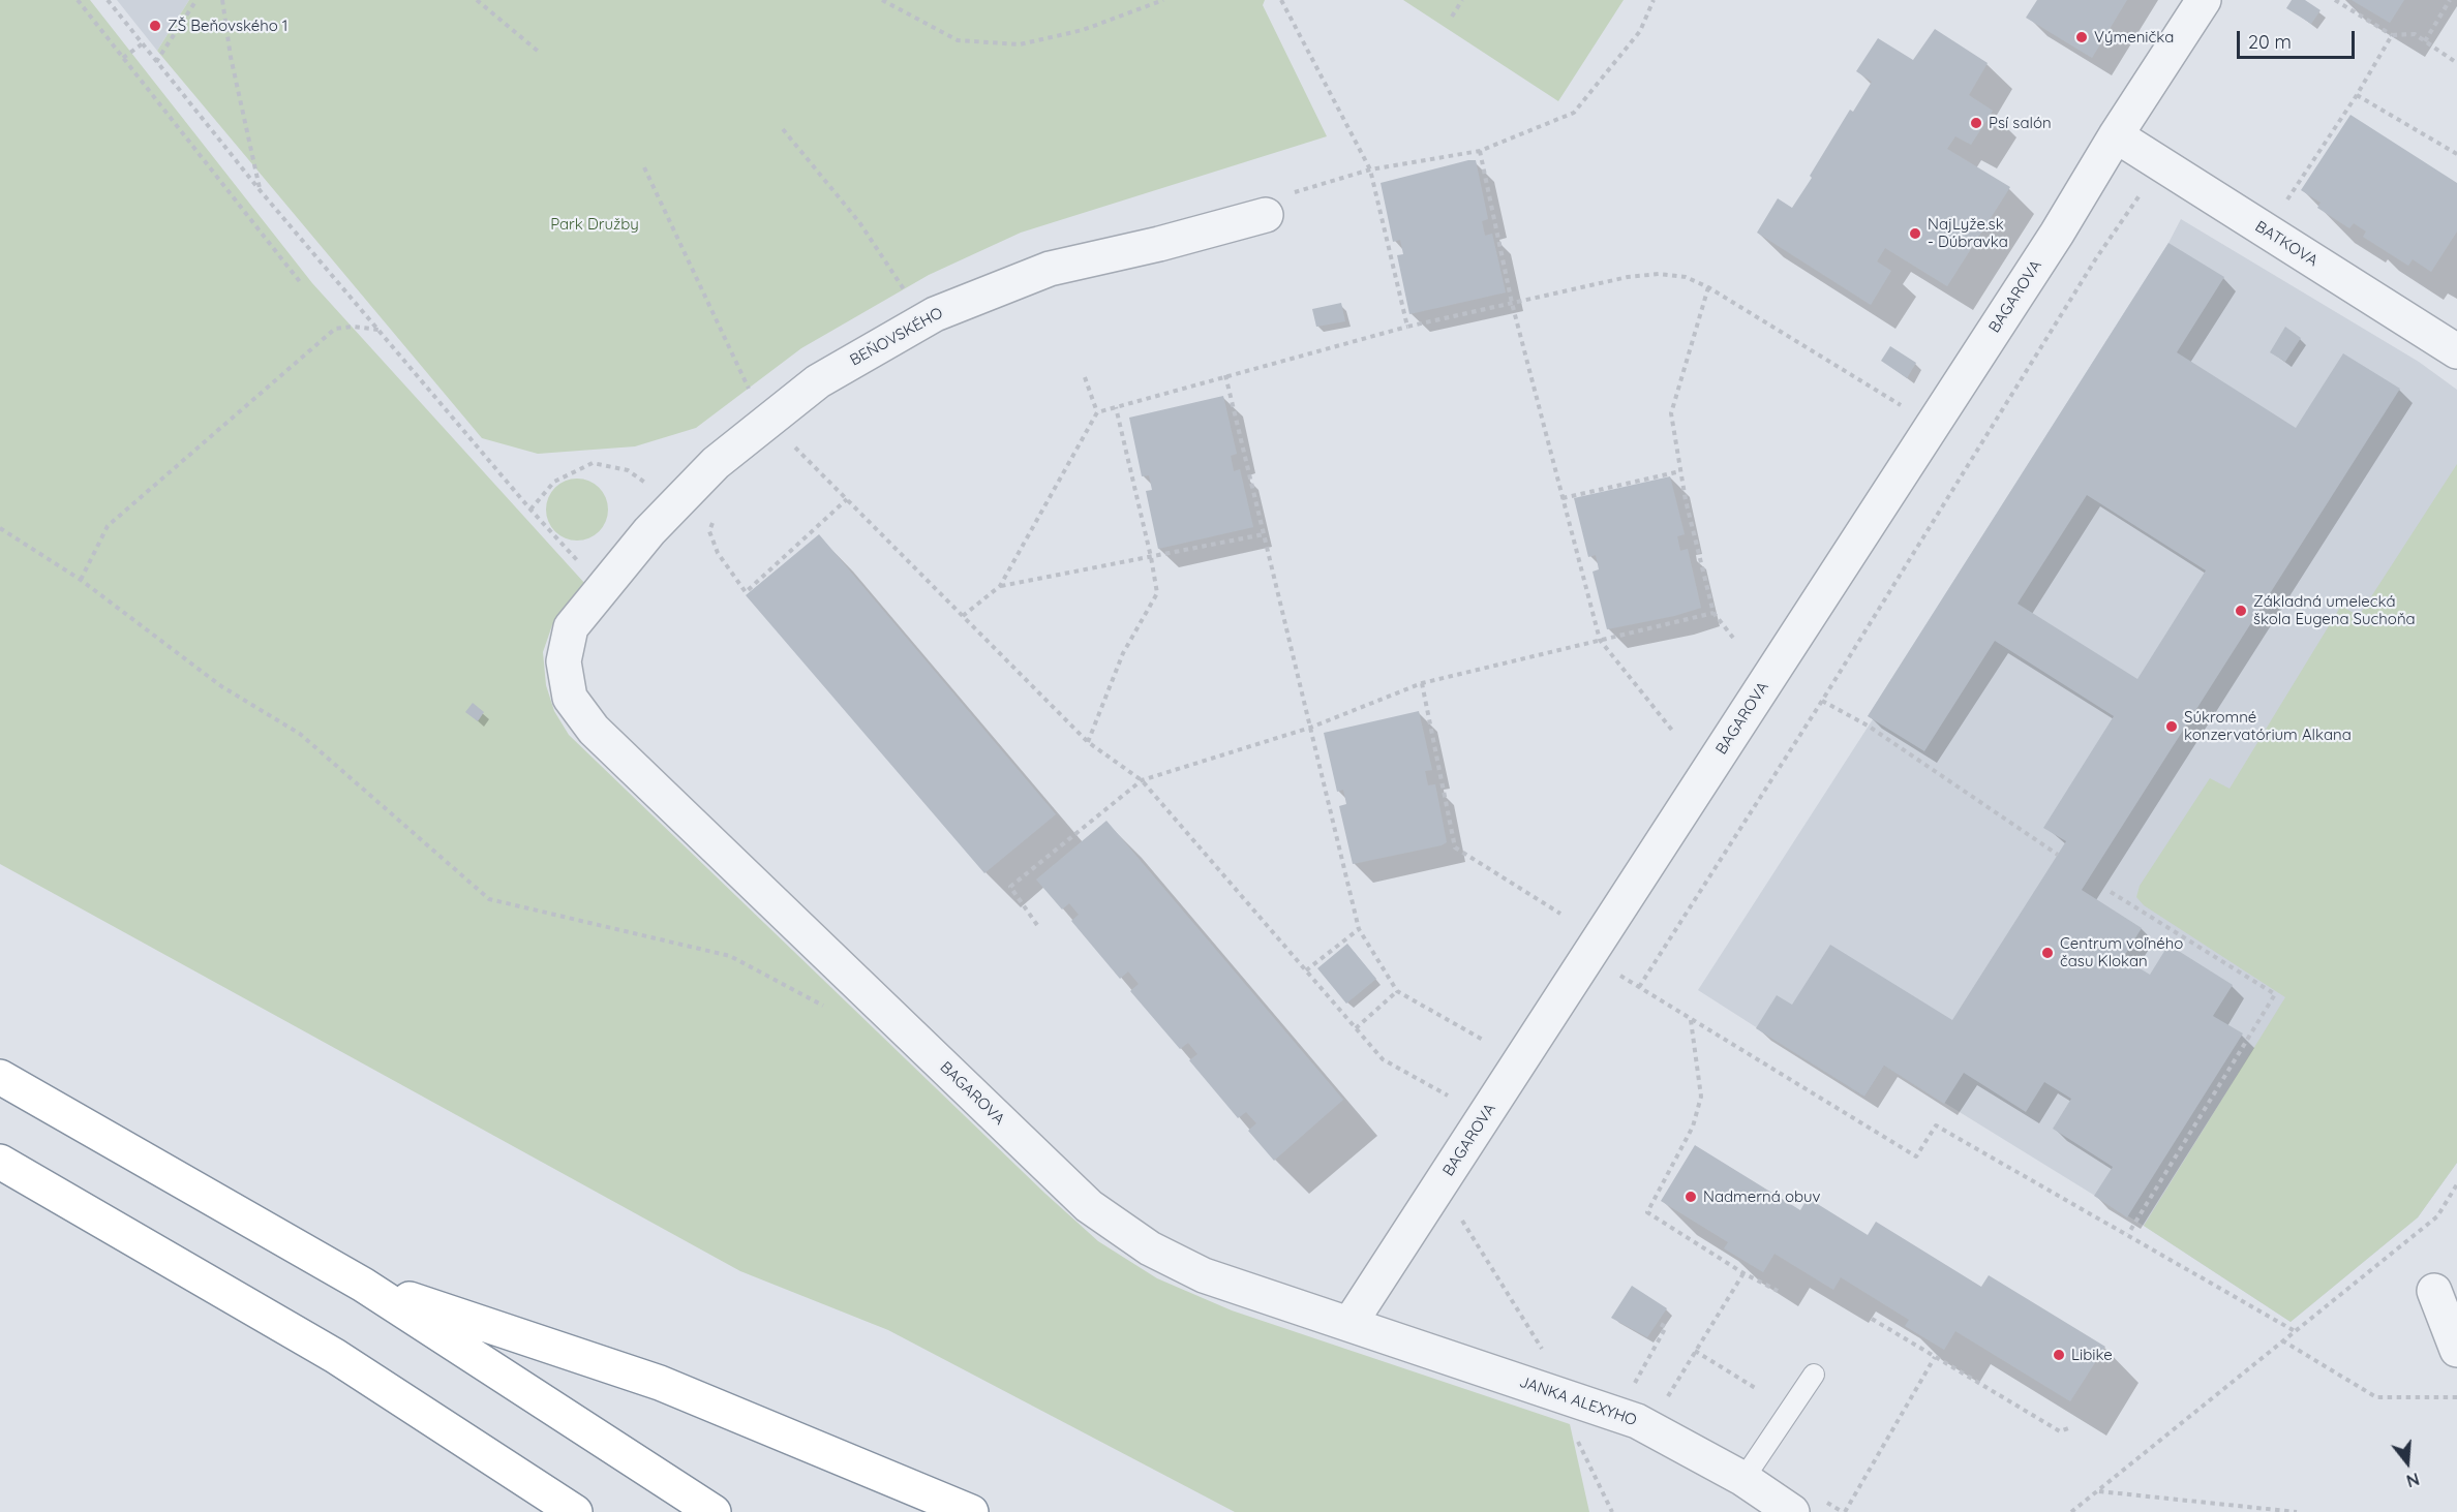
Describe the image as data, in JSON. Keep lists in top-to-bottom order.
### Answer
{
  "streets": {
    "street": [
      "BATKOVA",
      "BAGAROVA",
      "BEŇOVSKÉHO",
      "JANKA ALEXYHO"
    ]
  },
  "crossings": [
    ["BATKOVA", "BAGAROVA"],
    ["BAGAROVA", "BEŇOVSKÉHO"],
    ["BAGAROVA", "JANKA ALEXYHO"]
  ],
  "parks": ["Park Družby"],
  "places": [
    "ZŠ Beňovského 1",
    "Výmenička",
    "Psí salón",
    "NajLyže.sk - Dúbravka",
    "Základná umelecká škola Eugena Suchoňa",
    "Súkromné konzervatórium Alkana",
    "Centrum voľného času Klokan",
    "Nadmerná obuv",
    "Libike"
  ],
  "scale_bar": "20 m",
  "north": "bottom"
}
